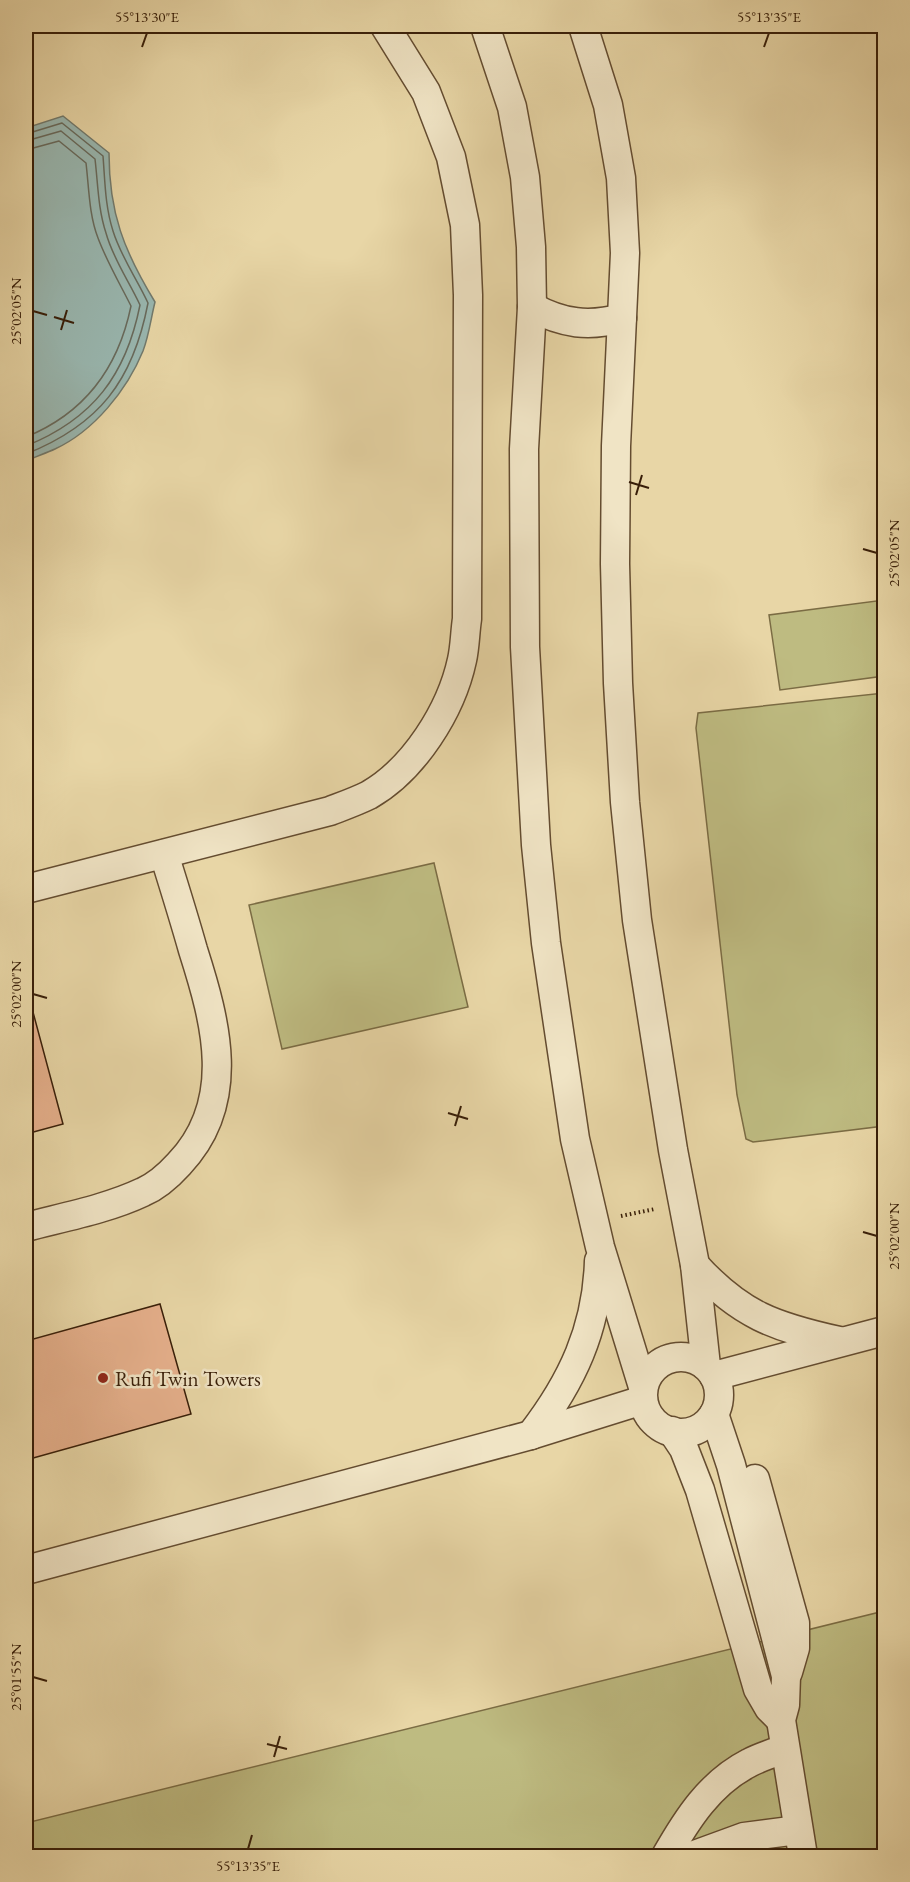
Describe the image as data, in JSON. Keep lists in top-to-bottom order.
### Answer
{
  "places": ["Rufi Twin Towers"],
  "coordinates": [
    "55°13'30\"E",
    "55°13'35\"E",
    "25°02'05\"N",
    "25°02'00\"N",
    "25°01'55\"N"
  ]
}
